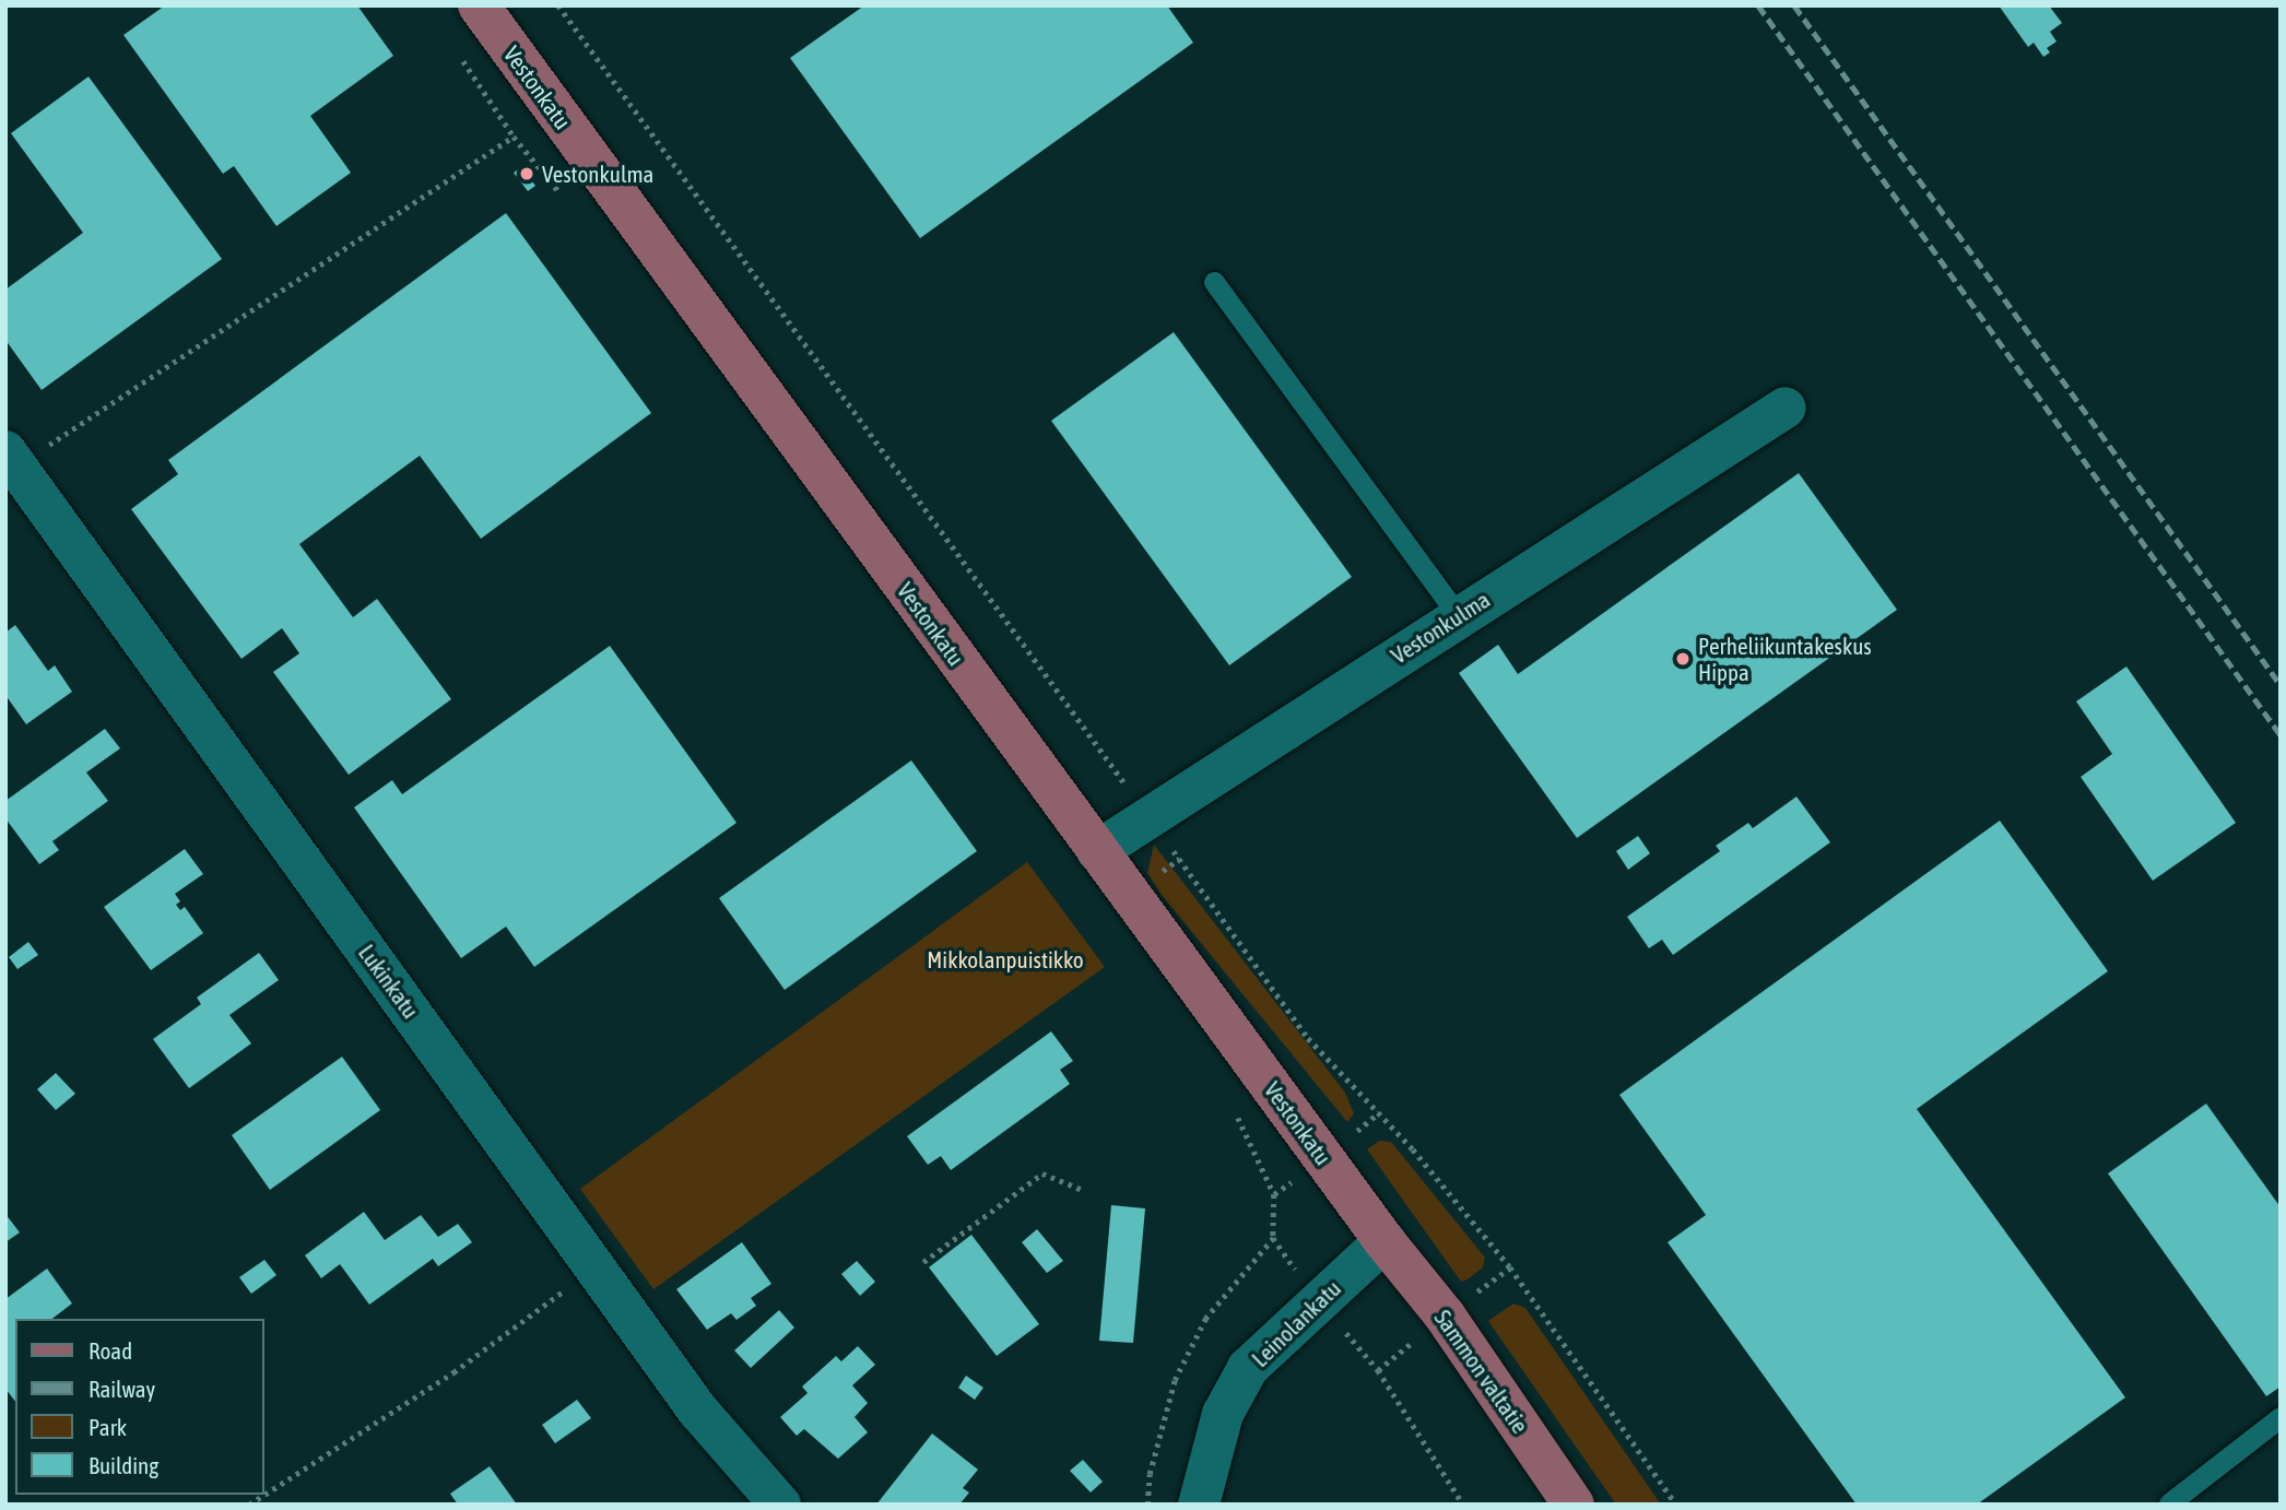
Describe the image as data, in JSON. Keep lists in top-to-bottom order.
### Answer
{
  "streets": {
    "main road": ["Vestonkatu", "Sammon valtatie"],
    "street": ["Vestonkulma", "Lukinkatu", "Leinolankatu"]
  },
  "crossings": [
    ["Vestonkatu", "Vestonkulma"],
    ["Vestonkatu", "Leinolankatu"],
    ["Vestonkatu", "Sammon valtatie"],
    ["Leinolankatu", "Sammon valtatie"]
  ],
  "parks": ["Mikkolanpuistikko"],
  "places": ["Vestonkulma", "Perheliikuntakeskus Hippa"],
  "legend": [
    "Road",
    "Railway",
    "Park",
    "Building"
  ]
}
